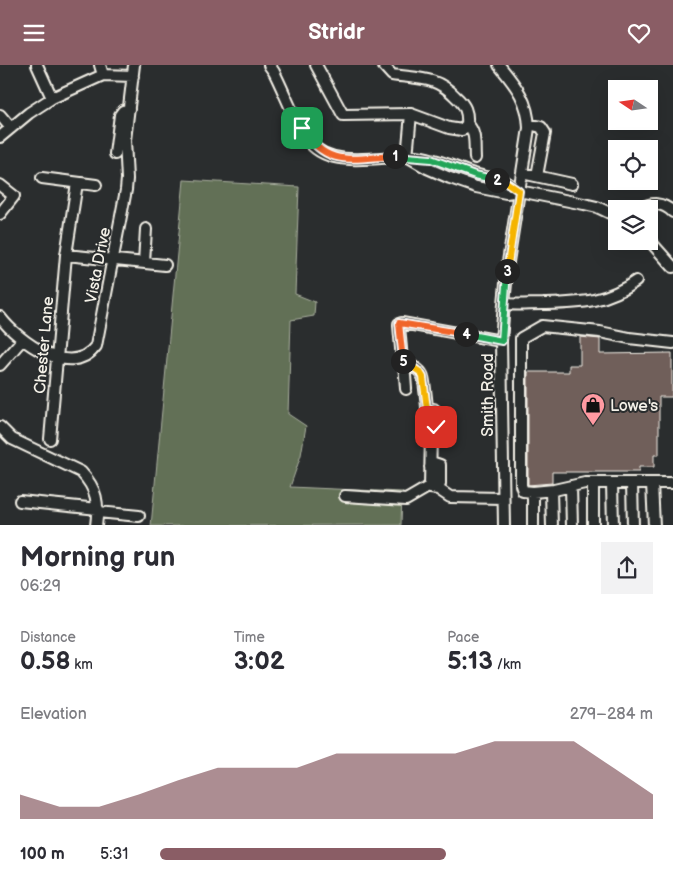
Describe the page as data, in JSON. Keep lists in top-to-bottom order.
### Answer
{
  "streets": {
    "street": ["Vista Drive", "Chester Lane", "Smith Road"]
  },
  "crossings": [
    ["Vista Drive", "Chester Lane"]
  ],
  "places": {
    "shop": ["Lowe's"]
  },
  "north": "left",
  "page": {
    "header": "Stridr",
    "pins": [
      "1",
      "2",
      "3",
      "4",
      "5"
    ],
    "heading": ["Morning run", "06:29"],
    "stats": [
      ["Distance", "0.58 km"],
      ["Time", "3:02"],
      ["Pace", "5:13 /km"]
    ],
    "chart": ["Elevation", "279–284 m"],
    "list": [
      {
        "name": "100 m",
        "note": "5:31"
      }
    ]
  }
}
